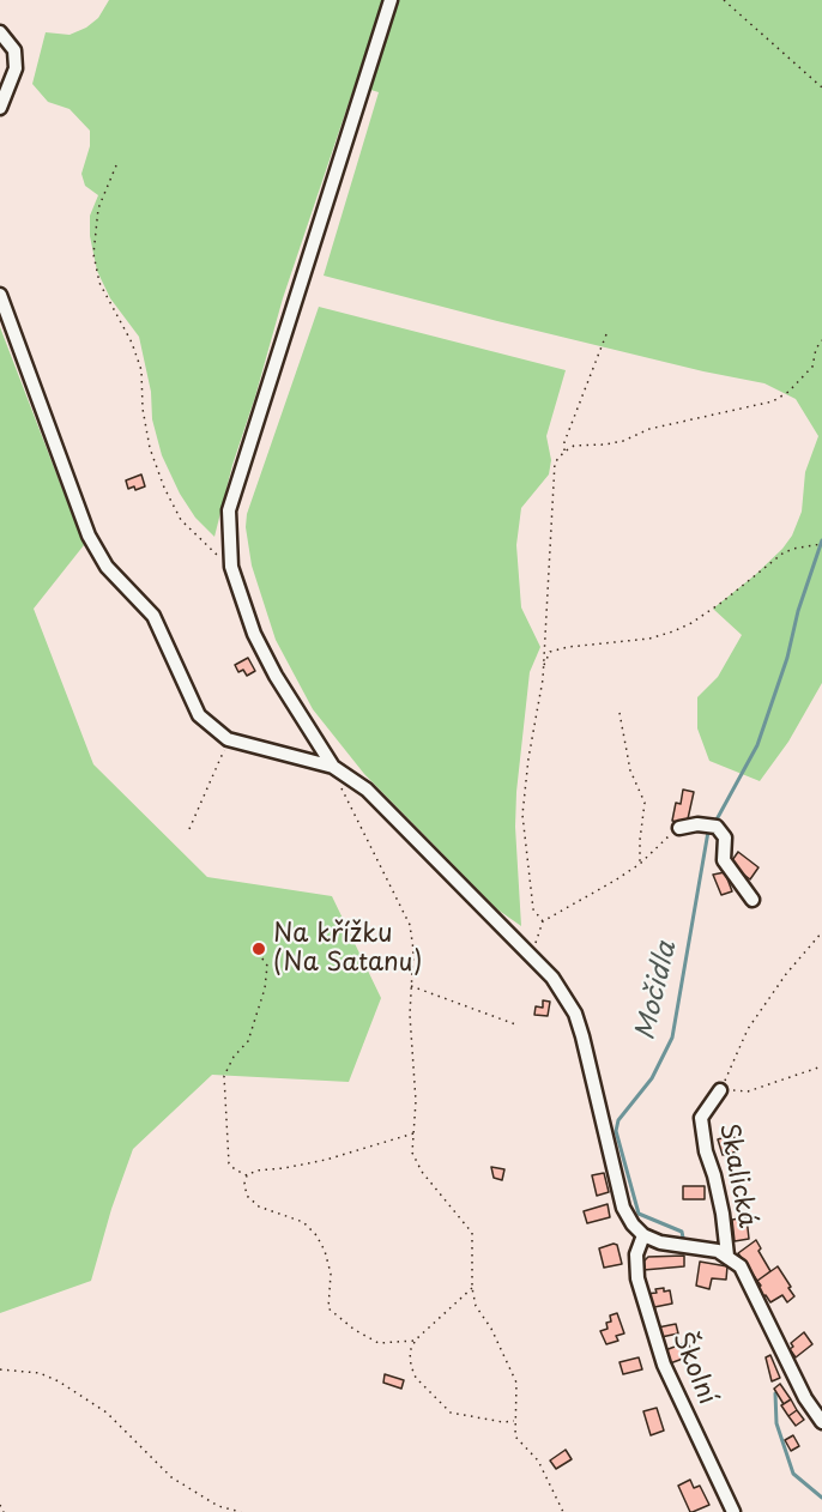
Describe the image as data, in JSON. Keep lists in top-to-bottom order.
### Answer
{
  "streets": {
    "street": ["Skalická", "Školní"]
  },
  "water": ["Močidla"],
  "places": ["Na křížku (Na Satanu)"]
}
